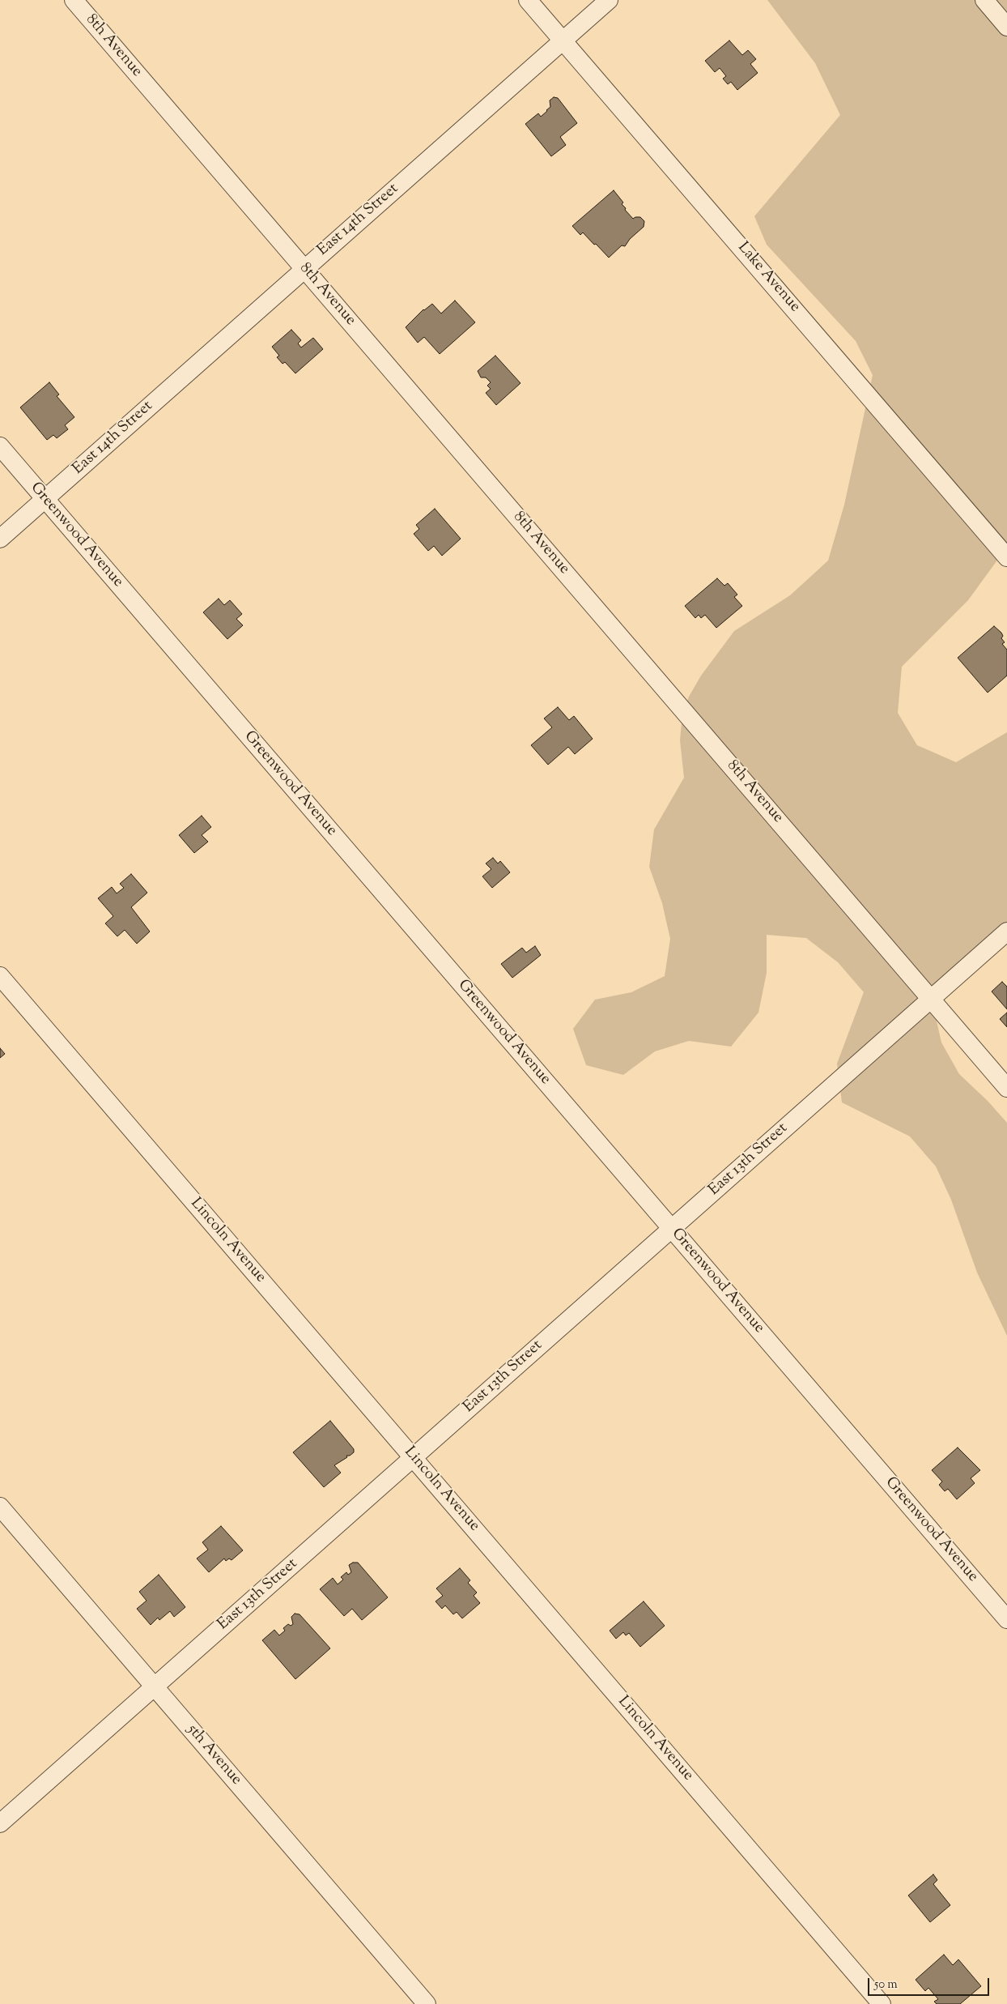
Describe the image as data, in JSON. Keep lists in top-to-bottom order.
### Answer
{
  "streets": {
    "street": [
      "8th Avenue",
      "East 14th Street",
      "Lake Avenue",
      "Greenwood Avenue",
      "East 13th Street",
      "Lincoln Avenue",
      "5th Avenue"
    ]
  },
  "crossings": [
    ["8th Avenue", "East 14th Street"],
    ["8th Avenue", "East 13th Street"],
    ["East 14th Street", "Lake Avenue"],
    ["East 14th Street", "Greenwood Avenue"],
    ["Greenwood Avenue", "East 13th Street"],
    ["East 13th Street", "Lincoln Avenue"],
    ["East 13th Street", "5th Avenue"]
  ],
  "scale_bar": "50 m"
}
